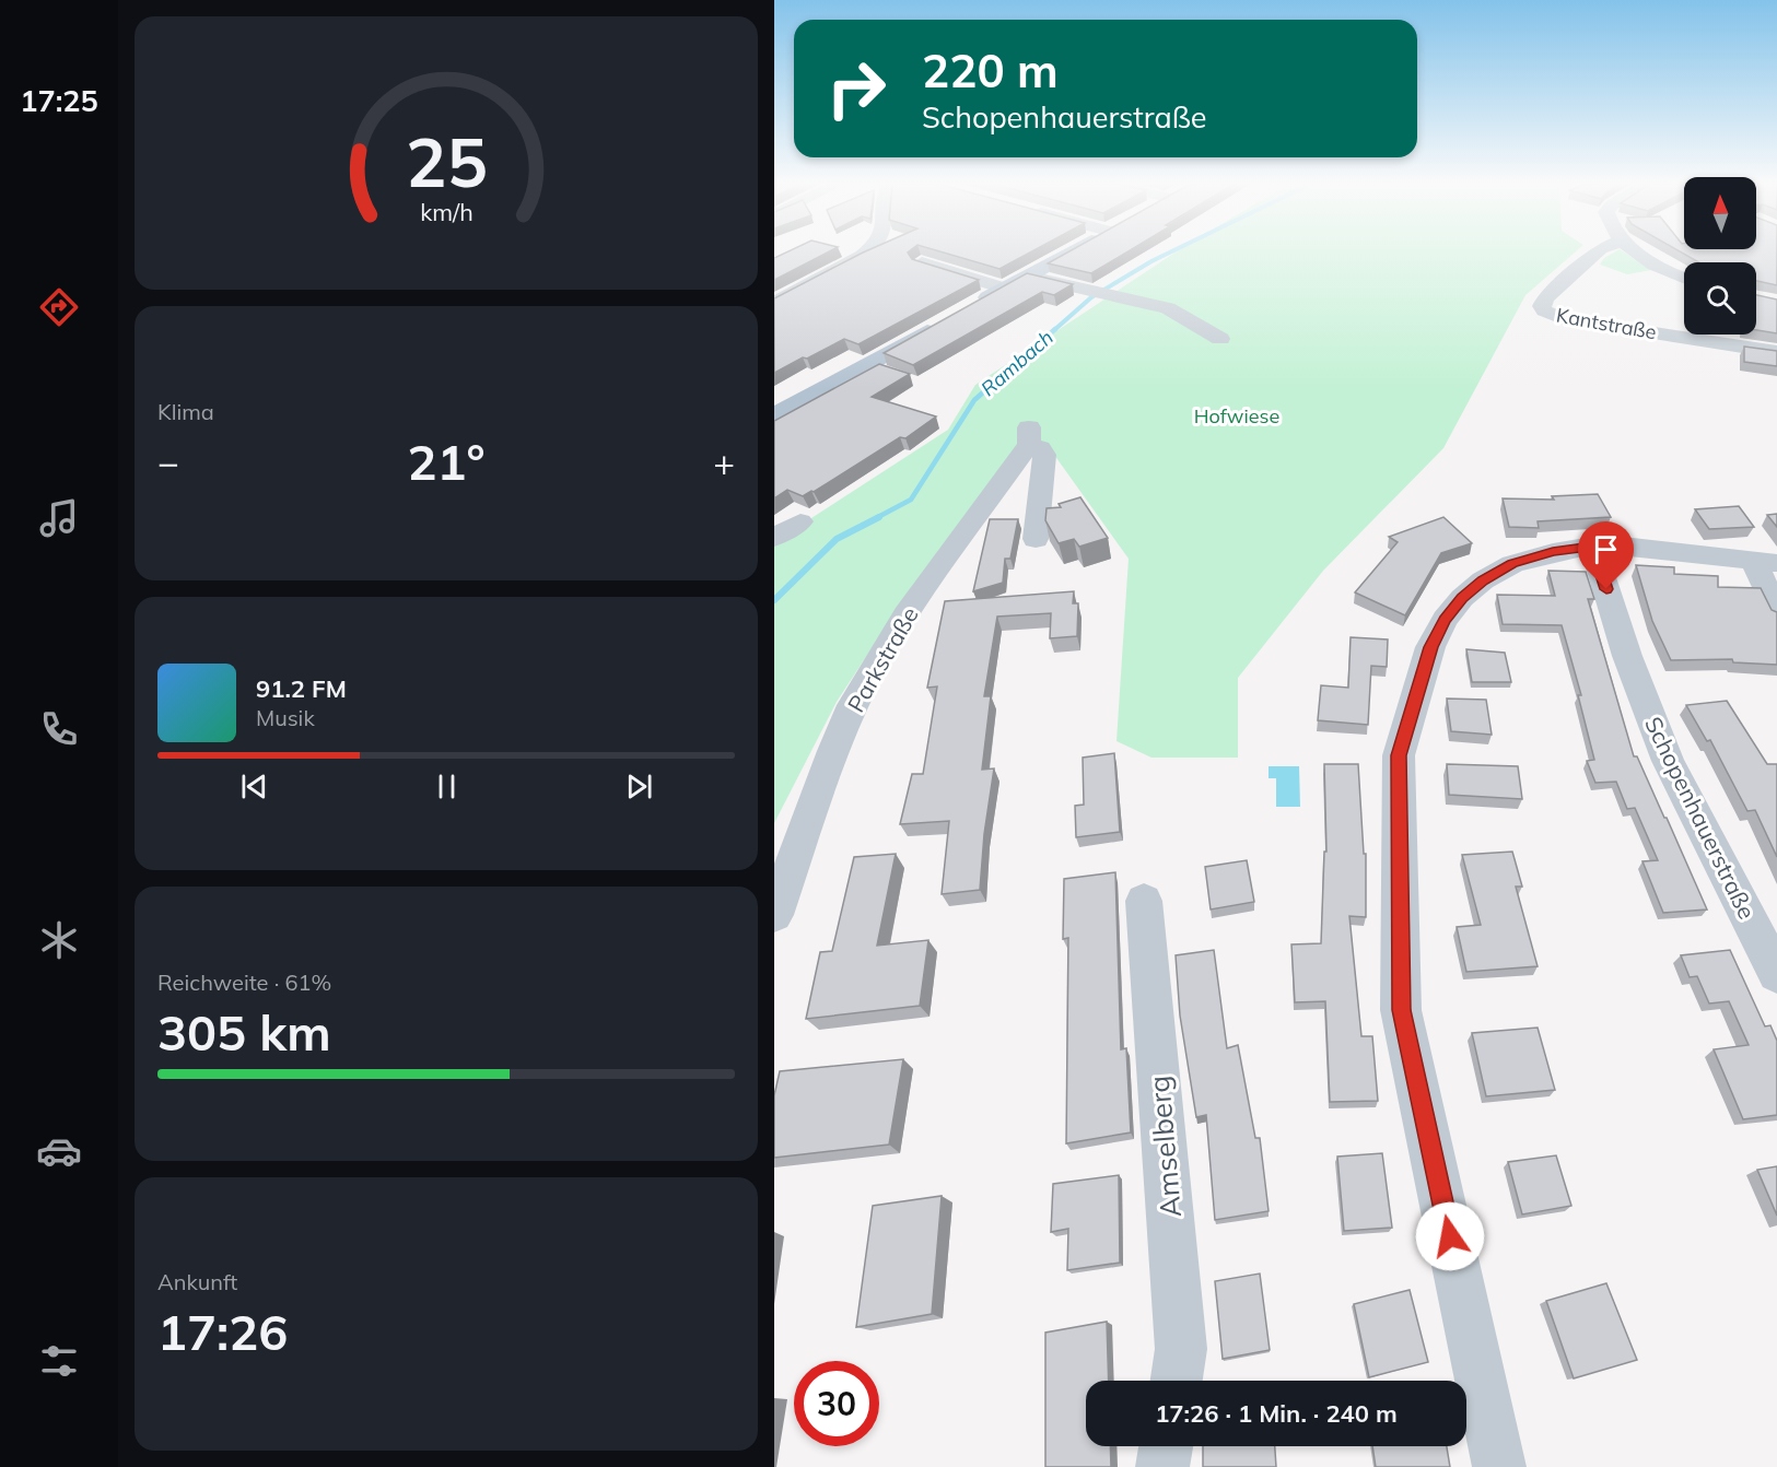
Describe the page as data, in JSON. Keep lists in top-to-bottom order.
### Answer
{
  "streets": {
    "street": [
      "Kantstraße",
      "Parkstraße",
      "Schopenhauerstraße",
      "Amselberg"
    ]
  },
  "water": ["Rambach"],
  "parks": ["Hofwiese"],
  "north": "top",
  "page": {
    "tabs": "17:25",
    "turn": ["220 m", "Schopenhauerstraße"],
    "tile": [
      "Klima",
      ["Reichweite · 61%", "305 km"],
      ["Ankunft", "17:26"]
    ],
    "heat": ["−", "21°", "+"],
    "song": ["91.2 FM", "Musik"],
    "limit": "30",
    "trip": "17:26 · 1 Min. · 240 m",
    "gauge": ["25", "km/h"]
  }
}
